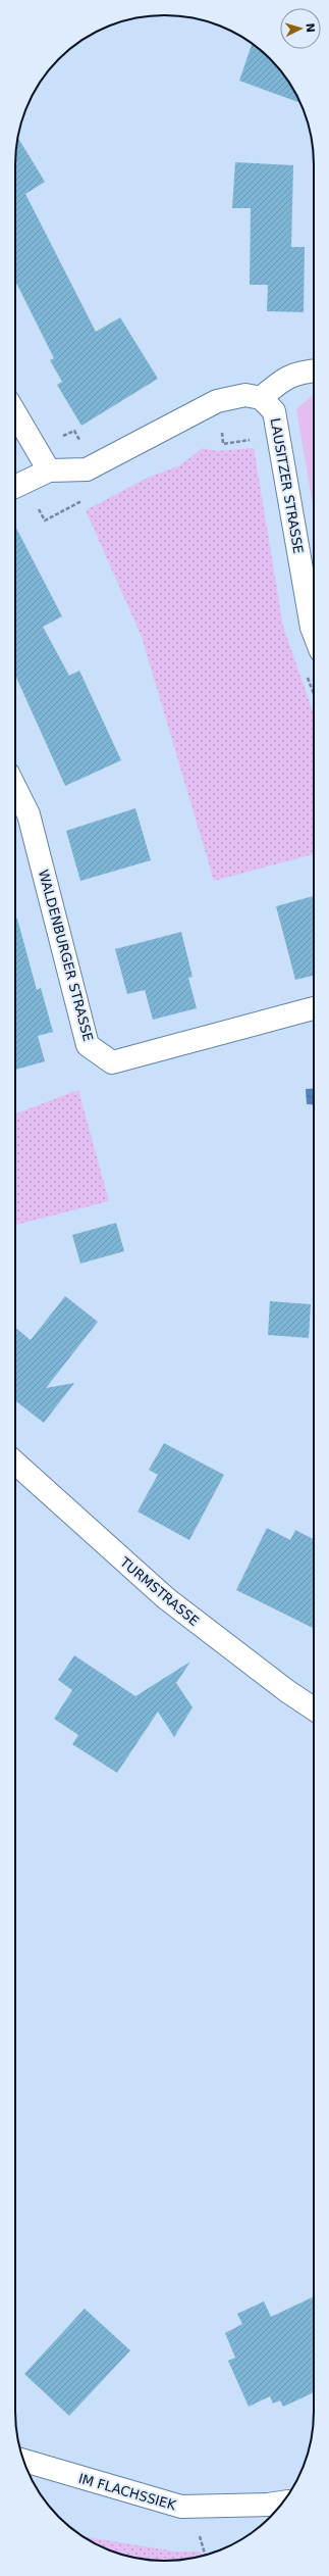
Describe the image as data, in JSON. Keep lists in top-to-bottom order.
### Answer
{
  "streets": {
    "street": [
      "LAUSITZER STRASSE",
      "WALDENBURGER STRASSE",
      "TURMSTRASSE",
      "IM FLACHSSIEK"
    ]
  },
  "north": "right"
}
